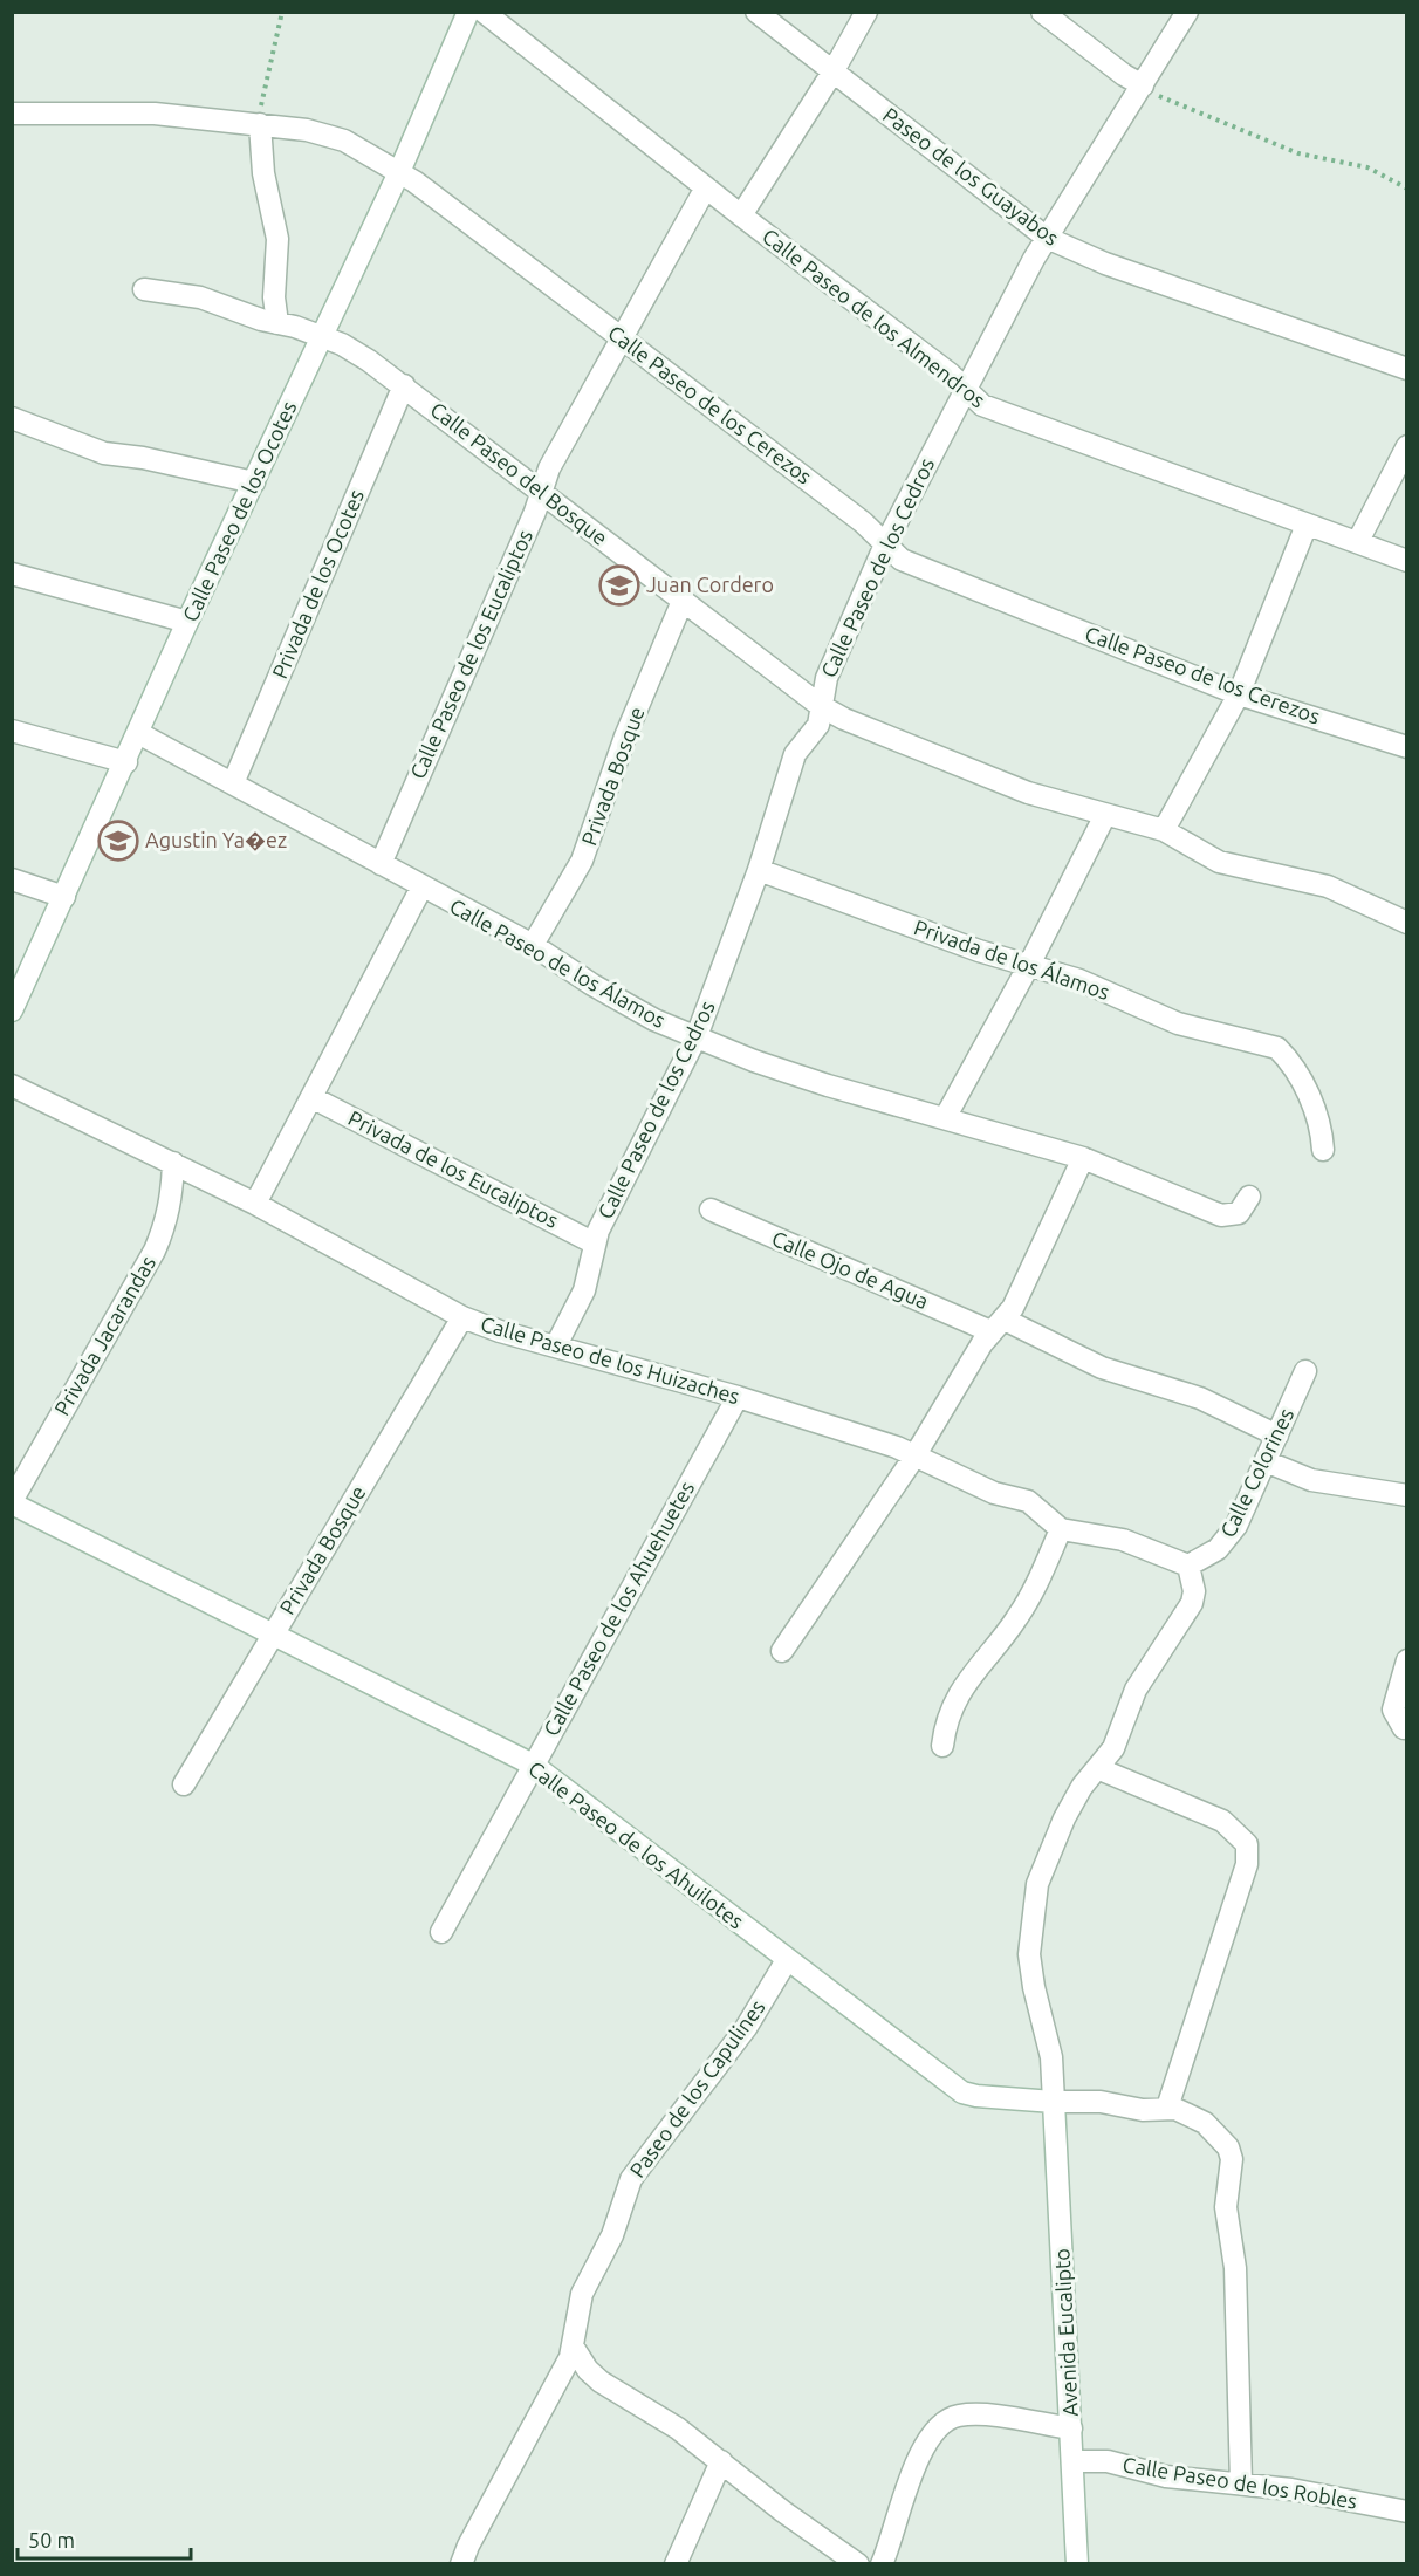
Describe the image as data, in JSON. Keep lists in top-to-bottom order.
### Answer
{
  "streets": {
    "street": [
      "Paseo de los Guayabos",
      "Calle Paseo de los Almendros",
      "Calle Paseo de los Cerezos",
      "Calle Paseo del Bosque",
      "Calle Paseo de los Ocotes",
      "Calle Paseo de los Cedros",
      "Privada de los Ocotes",
      "Calle Paseo de los Eucaliptos",
      "Privada Bosque",
      "Privada de los Álamos",
      "Calle Paseo de los Álamos",
      "Privada de los Eucaliptos",
      "Calle Ojo de Agua",
      "Privada Jacarandas",
      "Calle Paseo de los Huizaches",
      "Calle Colorines",
      "Calle Paseo de los Ahuehuetes",
      "Calle Paseo de los Ahuilotes",
      "Paseo de los Capulines",
      "Avenida Eucalipto",
      "Calle Paseo de los Robles"
    ]
  },
  "crossings": [
    ["Paseo de los Guayabos", "Calle Paseo de los Cedros"],
    ["Calle Paseo de los Almendros", "Calle Paseo de los Cedros"],
    ["Calle Paseo de los Almendros", "Calle Paseo de los Eucaliptos"],
    ["Calle Paseo de los Cerezos", "Calle Paseo de los Ocotes"],
    ["Calle Paseo de los Cerezos", "Calle Paseo de los Cedros"],
    ["Calle Paseo de los Cerezos", "Calle Paseo de los Eucaliptos"],
    ["Calle Paseo del Bosque", "Calle Paseo de los Ocotes"],
    ["Calle Paseo del Bosque", "Calle Paseo de los Cedros"],
    ["Calle Paseo del Bosque", "Privada de los Ocotes"],
    ["Calle Paseo del Bosque", "Calle Paseo de los Eucaliptos"],
    ["Calle Paseo del Bosque", "Privada Bosque"],
    ["Calle Paseo de los Ocotes", "Calle Paseo de los Álamos"],
    ["Calle Paseo de los Cedros", "Privada de los Álamos"],
    ["Calle Paseo de los Cedros", "Calle Paseo de los Álamos"],
    ["Calle Paseo de los Cedros", "Privada de los Eucaliptos"],
    ["Calle Paseo de los Cedros", "Calle Paseo de los Huizaches"],
    ["Privada de los Ocotes", "Calle Paseo de los Álamos"],
    ["Calle Paseo de los Eucaliptos", "Calle Paseo de los Álamos"],
    ["Privada Bosque", "Calle Paseo de los Álamos"],
    ["Privada Bosque", "Calle Paseo de los Huizaches"],
    ["Privada Bosque", "Calle Paseo de los Ahuilotes"],
    ["Calle Ojo de Agua", "Calle Colorines"],
    ["Privada Jacarandas", "Calle Paseo de los Huizaches"],
    ["Privada Jacarandas", "Calle Paseo de los Ahuilotes"],
    ["Calle Paseo de los Huizaches", "Calle Paseo de los Ahuehuetes"],
    ["Calle Paseo de los Ahuehuetes", "Calle Paseo de los Ahuilotes"],
    ["Calle Paseo de los Ahuilotes", "Paseo de los Capulines"],
    ["Calle Paseo de los Ahuilotes", "Avenida Eucalipto"],
    ["Avenida Eucalipto", "Calle Paseo de los Robles"]
  ],
  "places": {
    "school or university": ["Juan Cordero", "Agustin Ya�ez"]
  },
  "scale_bar": "50 m"
}
